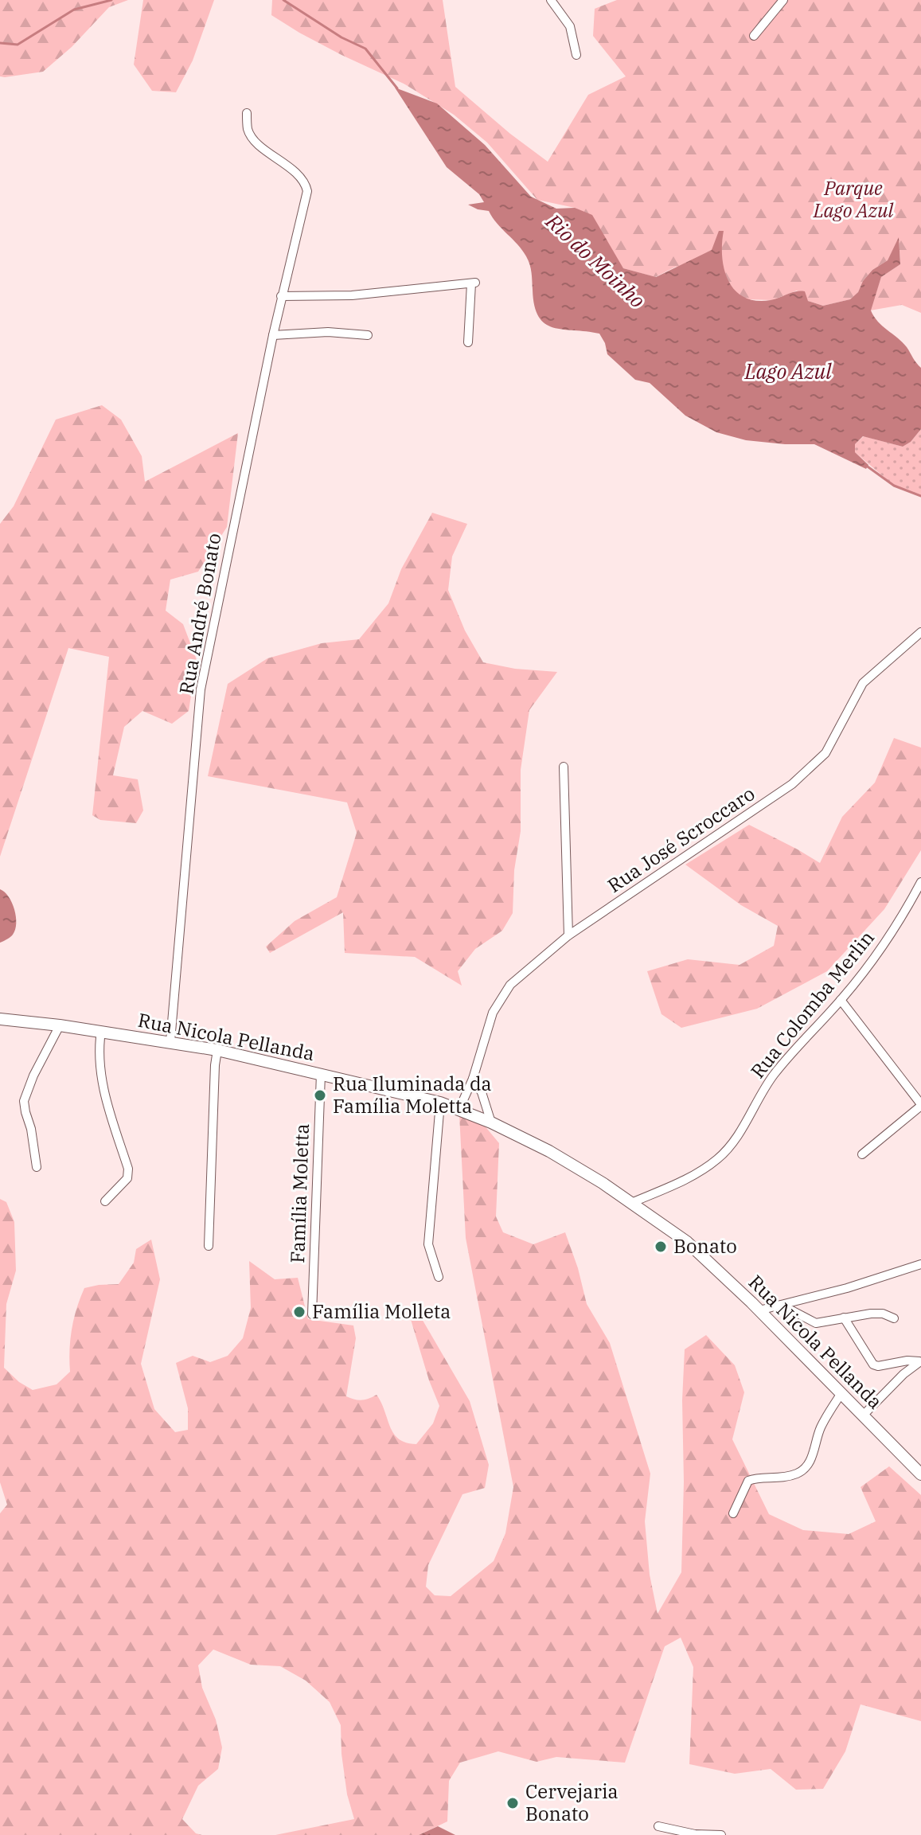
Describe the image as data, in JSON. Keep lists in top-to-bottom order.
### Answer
{
  "streets": {
    "main road": ["Rua Nicola Pellanda"],
    "street": [
      "Rua André Bonato",
      "Rua José Scroccaro",
      "Rua Colomba Merlin",
      "Família Moletta"
    ]
  },
  "crossings": [
    ["Rua André Bonato", "Rua Nicola Pellanda"],
    ["Rua José Scroccaro", "Rua Nicola Pellanda"],
    ["Rua Colomba Merlin", "Rua Nicola Pellanda"],
    ["Rua Nicola Pellanda", "Família Moletta"]
  ],
  "water": ["Rio do Moinho", "Lago Azul"],
  "parks": ["Parque Lago Azul"],
  "places": [
    "Rua Iluminada da Família Moletta",
    "Bonato",
    "Família Molleta",
    "Cervejaria Bonato"
  ]
}
